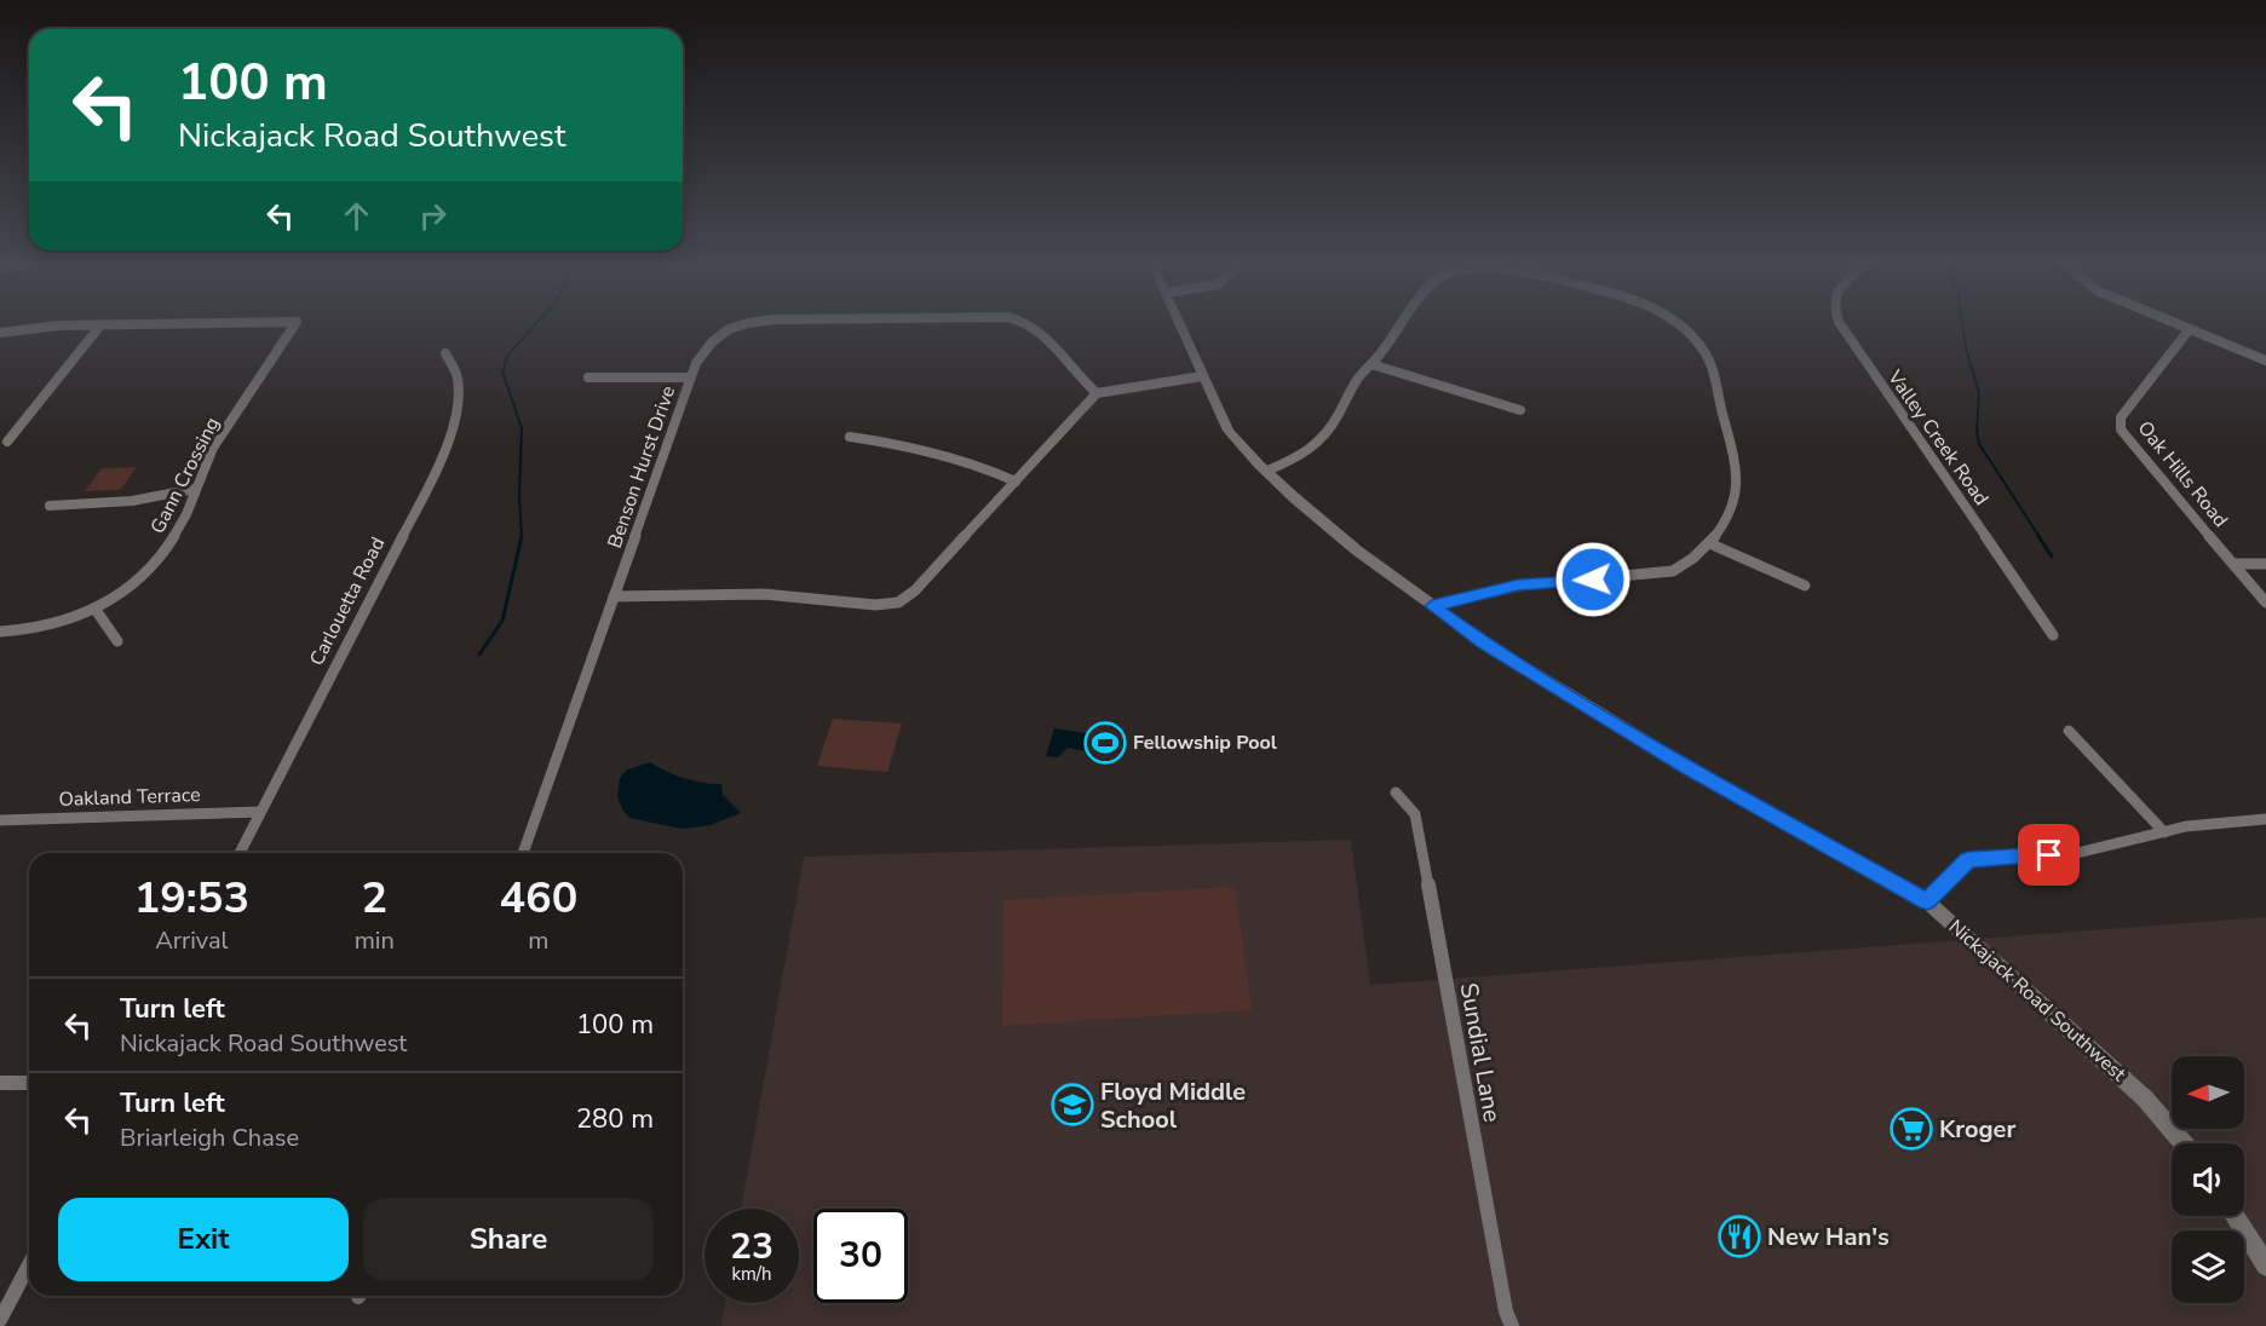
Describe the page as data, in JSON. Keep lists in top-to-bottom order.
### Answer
{
  "streets": {
    "street": [
      "Valley Creek Road",
      "Benson Hurst Drive",
      "Oak Hills Road",
      "Gann Crossing",
      "Carlouetta Road",
      "Oakland Terrace",
      "Nickajack Road Southwest",
      "Sundial Lane"
    ]
  },
  "crossings": [
    ["Carlouetta Road", "Oakland Terrace"]
  ],
  "places": {
    "sports": ["Fellowship Pool"],
    "school or university": ["Floyd Middle School"],
    "supermarket": ["Kroger"],
    "restaurant": ["New Han's"]
  },
  "north": "left",
  "page": {
    "turn": ["100 m", "Nickajack Road Southwest"],
    "eta": [
      "19:53",
      "Arrival",
      "2",
      "min",
      "460",
      "m"
    ],
    "list": [
      {
        "name": "Turn left",
        "note": "Nickajack Road Southwest",
        "value": "100 m"
      },
      {
        "name": "Turn left",
        "note": "Briarleigh Chase",
        "value": "280 m"
      }
    ],
    "buttons": ["Exit", "Share"],
    "speed": "23 km/h",
    "limit": "30"
  }
}
